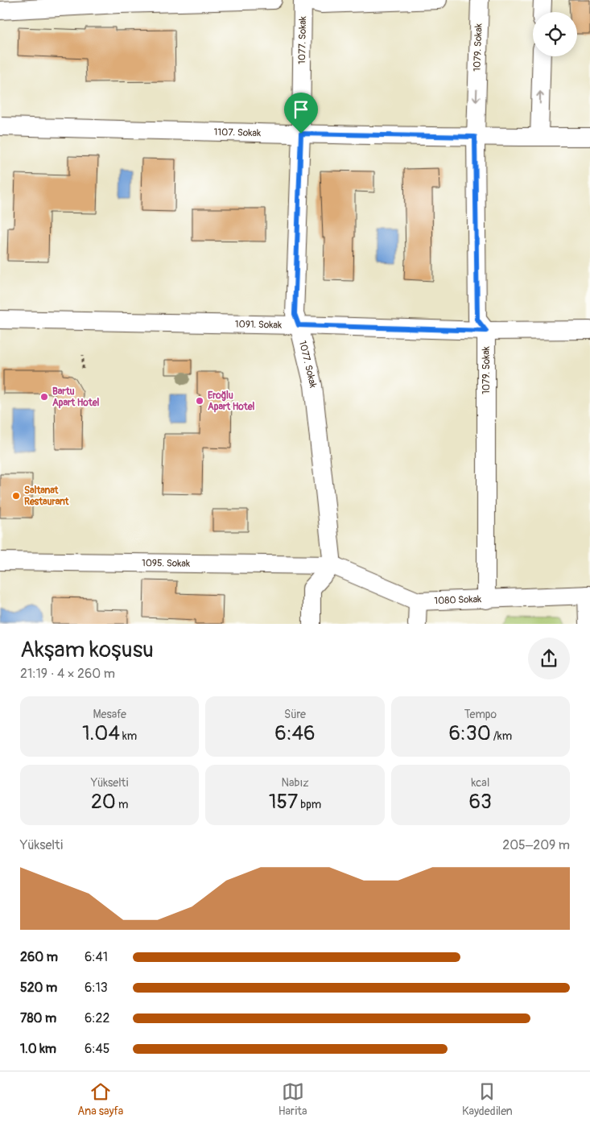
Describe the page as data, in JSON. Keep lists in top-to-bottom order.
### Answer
{
  "streets": {
    "street": [
      "1077. Sokak",
      "1079. Sokak",
      "1107. Sokak",
      "1091. Sokak",
      "1095. Sokak",
      "1080 Sokak"
    ]
  },
  "crossings": [
    ["1077. Sokak", "1107. Sokak"],
    ["1077. Sokak", "1091. Sokak"],
    ["1077. Sokak", "1095. Sokak"],
    ["1077. Sokak", "1080 Sokak"],
    ["1079. Sokak", "1107. Sokak"],
    ["1079. Sokak", "1091. Sokak"],
    ["1079. Sokak", "1080 Sokak"],
    ["1095. Sokak", "1080 Sokak"]
  ],
  "places": ["Bartu Apart Hotel", "Eroğlu Apart Hotel", "Saltanat Restaurant"],
  "page": {
    "heading": ["Akşam koşusu", "21:19 · 4 × 260 m"],
    "stats": [
      ["Mesafe", "1.04 km"],
      ["Süre", "6:46"],
      ["Tempo", "6:30 /km"],
      ["Yükselti", "20 m"],
      ["Nabız", "157 bpm"],
      ["kcal", "63"]
    ],
    "chart": ["Yükselti", "205–209 m"],
    "list": [
      {
        "name": "260 m",
        "note": "6:41"
      },
      {
        "name": "520 m",
        "note": "6:13"
      },
      {
        "name": "780 m",
        "note": "6:22"
      },
      {
        "name": "1.0 km",
        "note": "6:45"
      }
    ],
    "tabs": ["Ana sayfa", "Harita", "Kaydedilen"]
  }
}
